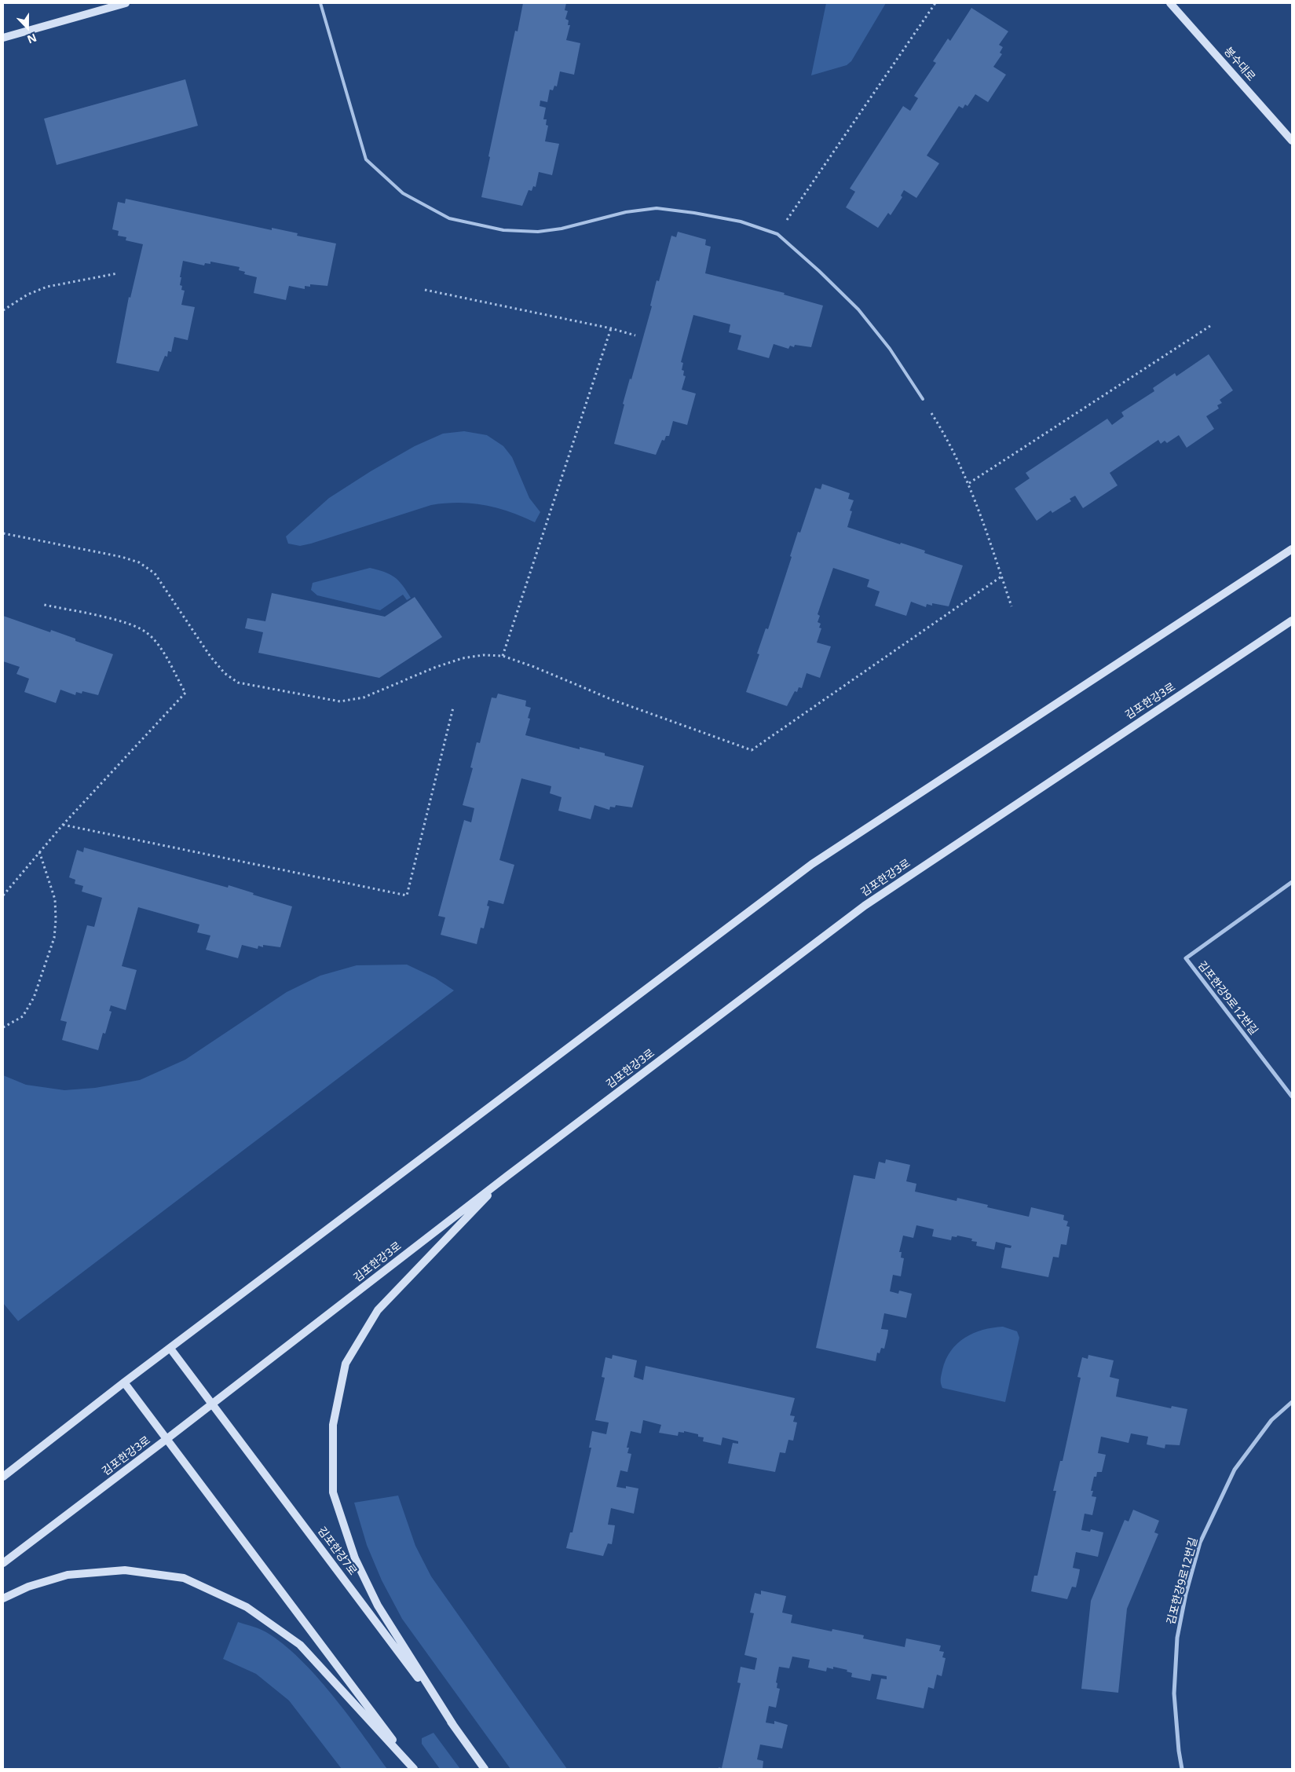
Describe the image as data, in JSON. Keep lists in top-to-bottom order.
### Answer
{
  "streets": {
    "main road": ["봉수대로", "김포한강3로", "김포한강7로"],
    "street": ["김포한강9로12번길"]
  },
  "crossings": [
    ["김포한강3로", "김포한강7로"]
  ],
  "north": "bottom"
}
